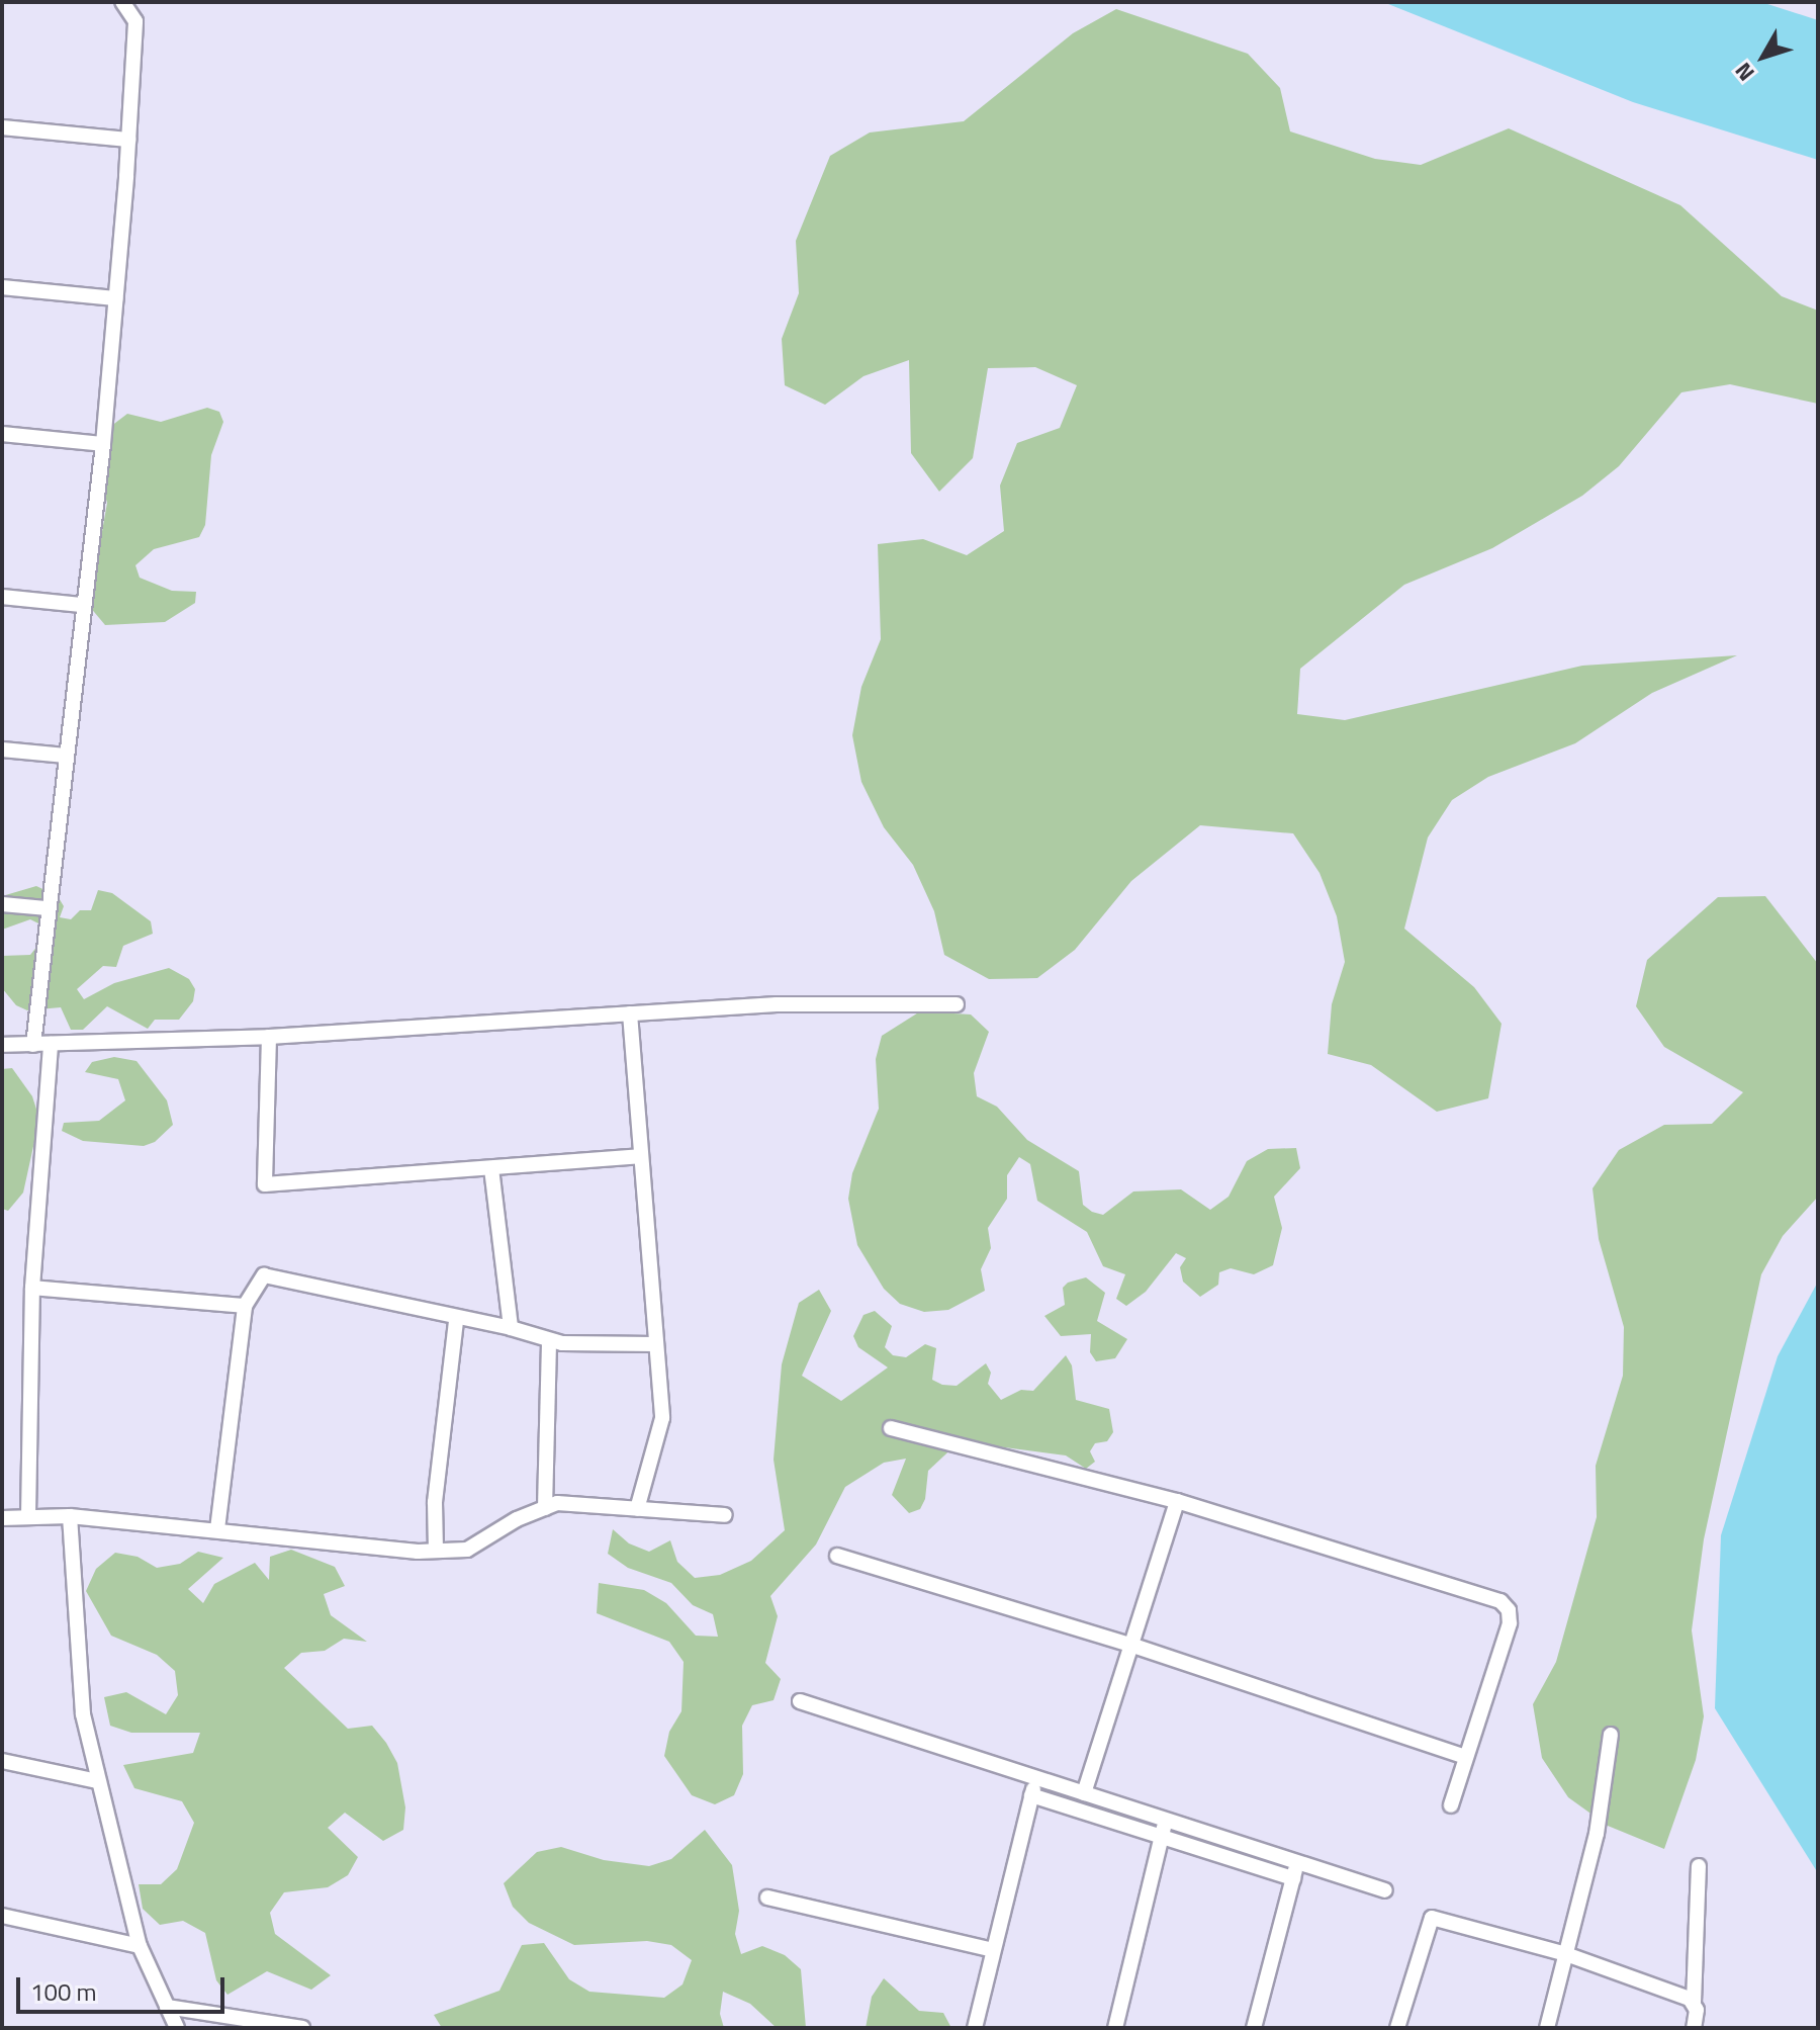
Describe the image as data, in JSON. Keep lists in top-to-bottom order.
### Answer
{
  "scale_bar": "100 m",
  "north": "bottom left"
}
